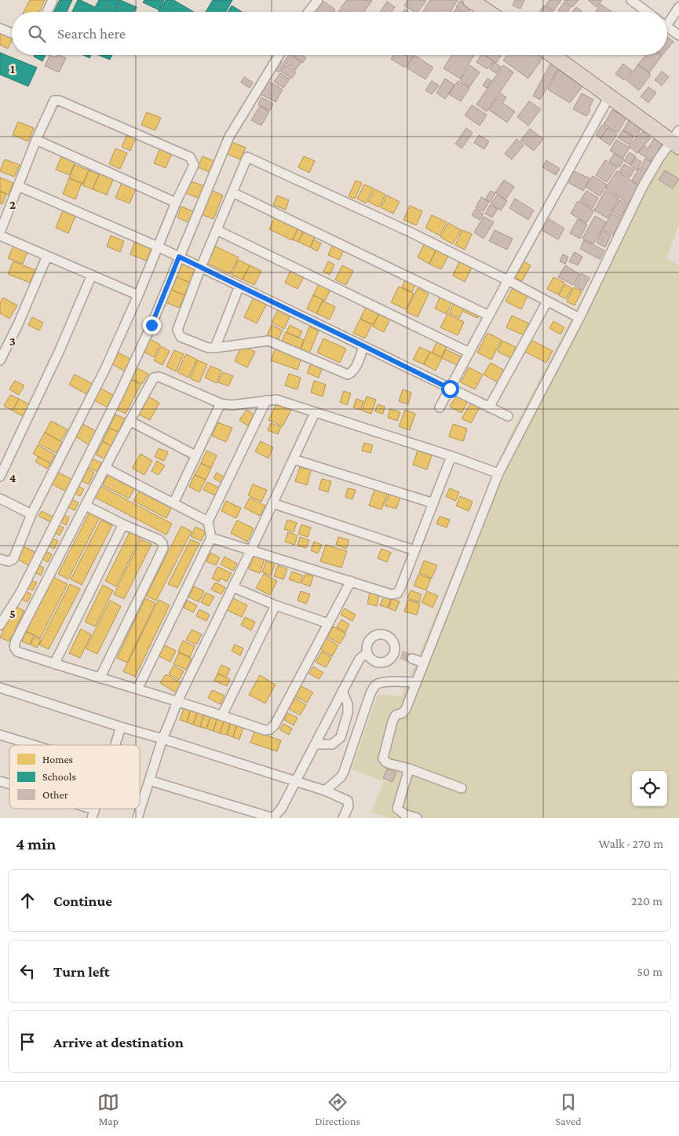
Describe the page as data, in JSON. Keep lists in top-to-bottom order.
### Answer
{
  "legend": ["Homes", "Schools", "Other"],
  "page": {
    "search": "Search here",
    "heading": ["4 min", "Walk · 270 m"],
    "list": [
      ["Continue", "220 m"],
      ["Turn left", "50 m"],
      "Arrive at destination"
    ],
    "nav": ["Map", "Directions", "Saved"]
  },
  "grid": {
    "rows": [
      "1",
      "2",
      "3",
      "4",
      "5"
    ]
  }
}
